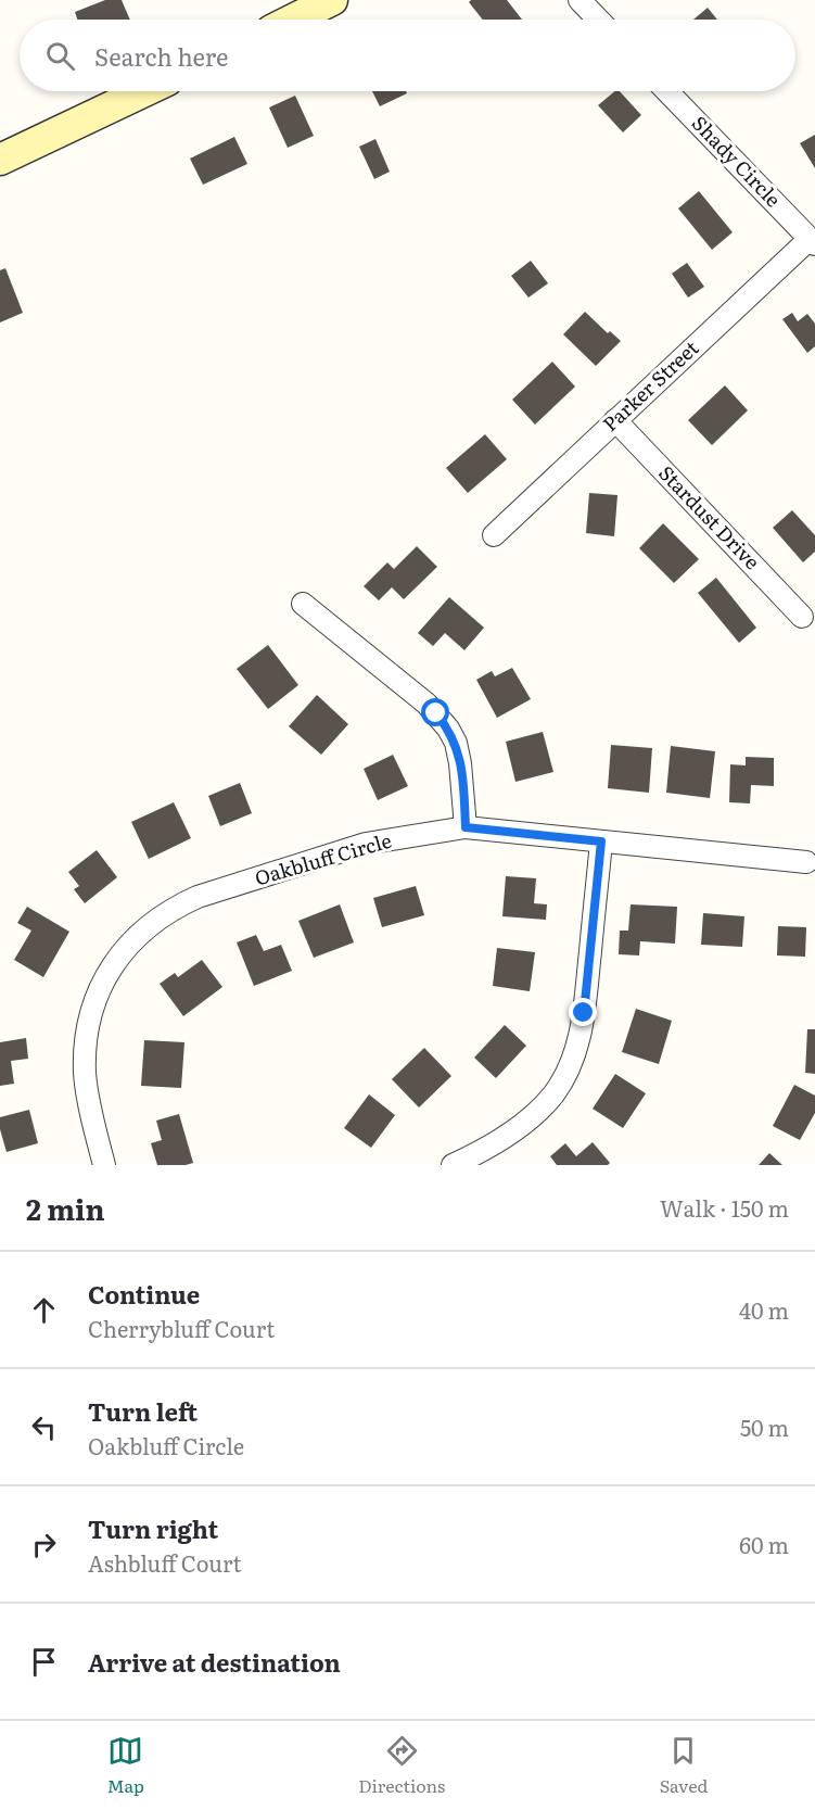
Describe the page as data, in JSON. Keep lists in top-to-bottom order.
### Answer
{
  "streets": {
    "street": [
      "Shady Circle",
      "Parker Street",
      "Stardust Drive",
      "Oakbluff Circle"
    ]
  },
  "crossings": [
    ["Shady Circle", "Parker Street"],
    ["Parker Street", "Stardust Drive"]
  ],
  "page": {
    "search": "Search here",
    "heading": ["2 min", "Walk · 150 m"],
    "list": [
      ["Continue", "Cherrybluff Court", "40 m"],
      ["Turn left", "Oakbluff Circle", "50 m"],
      ["Turn right", "Ashbluff Court", "60 m"],
      "Arrive at destination"
    ],
    "nav": ["Map", "Directions", "Saved"]
  }
}
